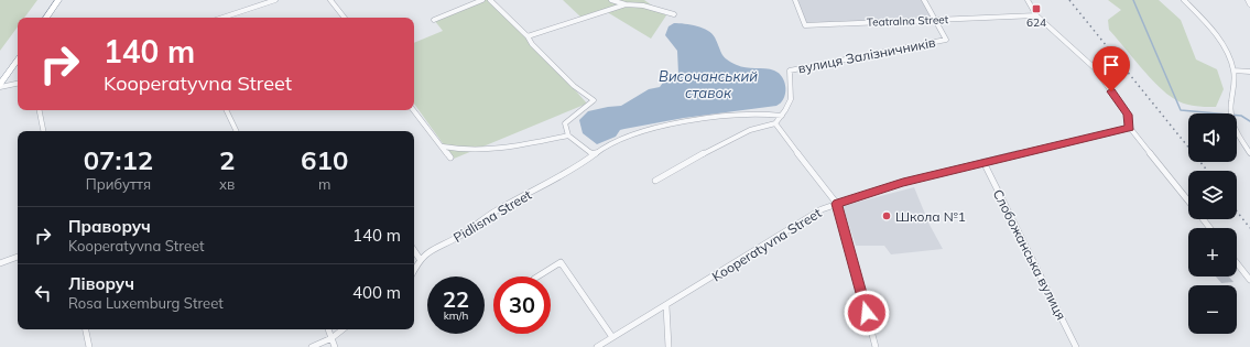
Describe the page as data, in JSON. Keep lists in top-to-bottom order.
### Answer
{
  "streets": {
    "street": [
      "Teatralna Street",
      "вулиця Залізничників",
      "Pidlisna Street",
      "Kooperatyvna Street",
      "Слобожанська вулиця"
    ]
  },
  "crossings": [
    ["Teatralna Street", "вулиця Залізничників"],
    ["вулиця Залізничників", "Pidlisna Street"],
    ["Kooperatyvna Street", "Слобожанська вулиця"]
  ],
  "water": ["Височанський ставок"],
  "places": {
    "transit": ["624"],
    "other": ["Школа №1"]
  },
  "page": {
    "turn": ["140 m", "Kooperatyvna Street"],
    "map_buttons": ["+", "−"],
    "eta": [
      "07:12",
      "Прибуття",
      "2",
      "хв",
      "610",
      "m"
    ],
    "list": [
      {
        "name": "Праворуч",
        "note": "Kooperatyvna Street",
        "value": "140 m"
      },
      {
        "name": "Ліворуч",
        "note": "Rosa Luxemburg Street",
        "value": "400 m"
      }
    ],
    "speed": "22 km/h",
    "limit": "30"
  }
}
